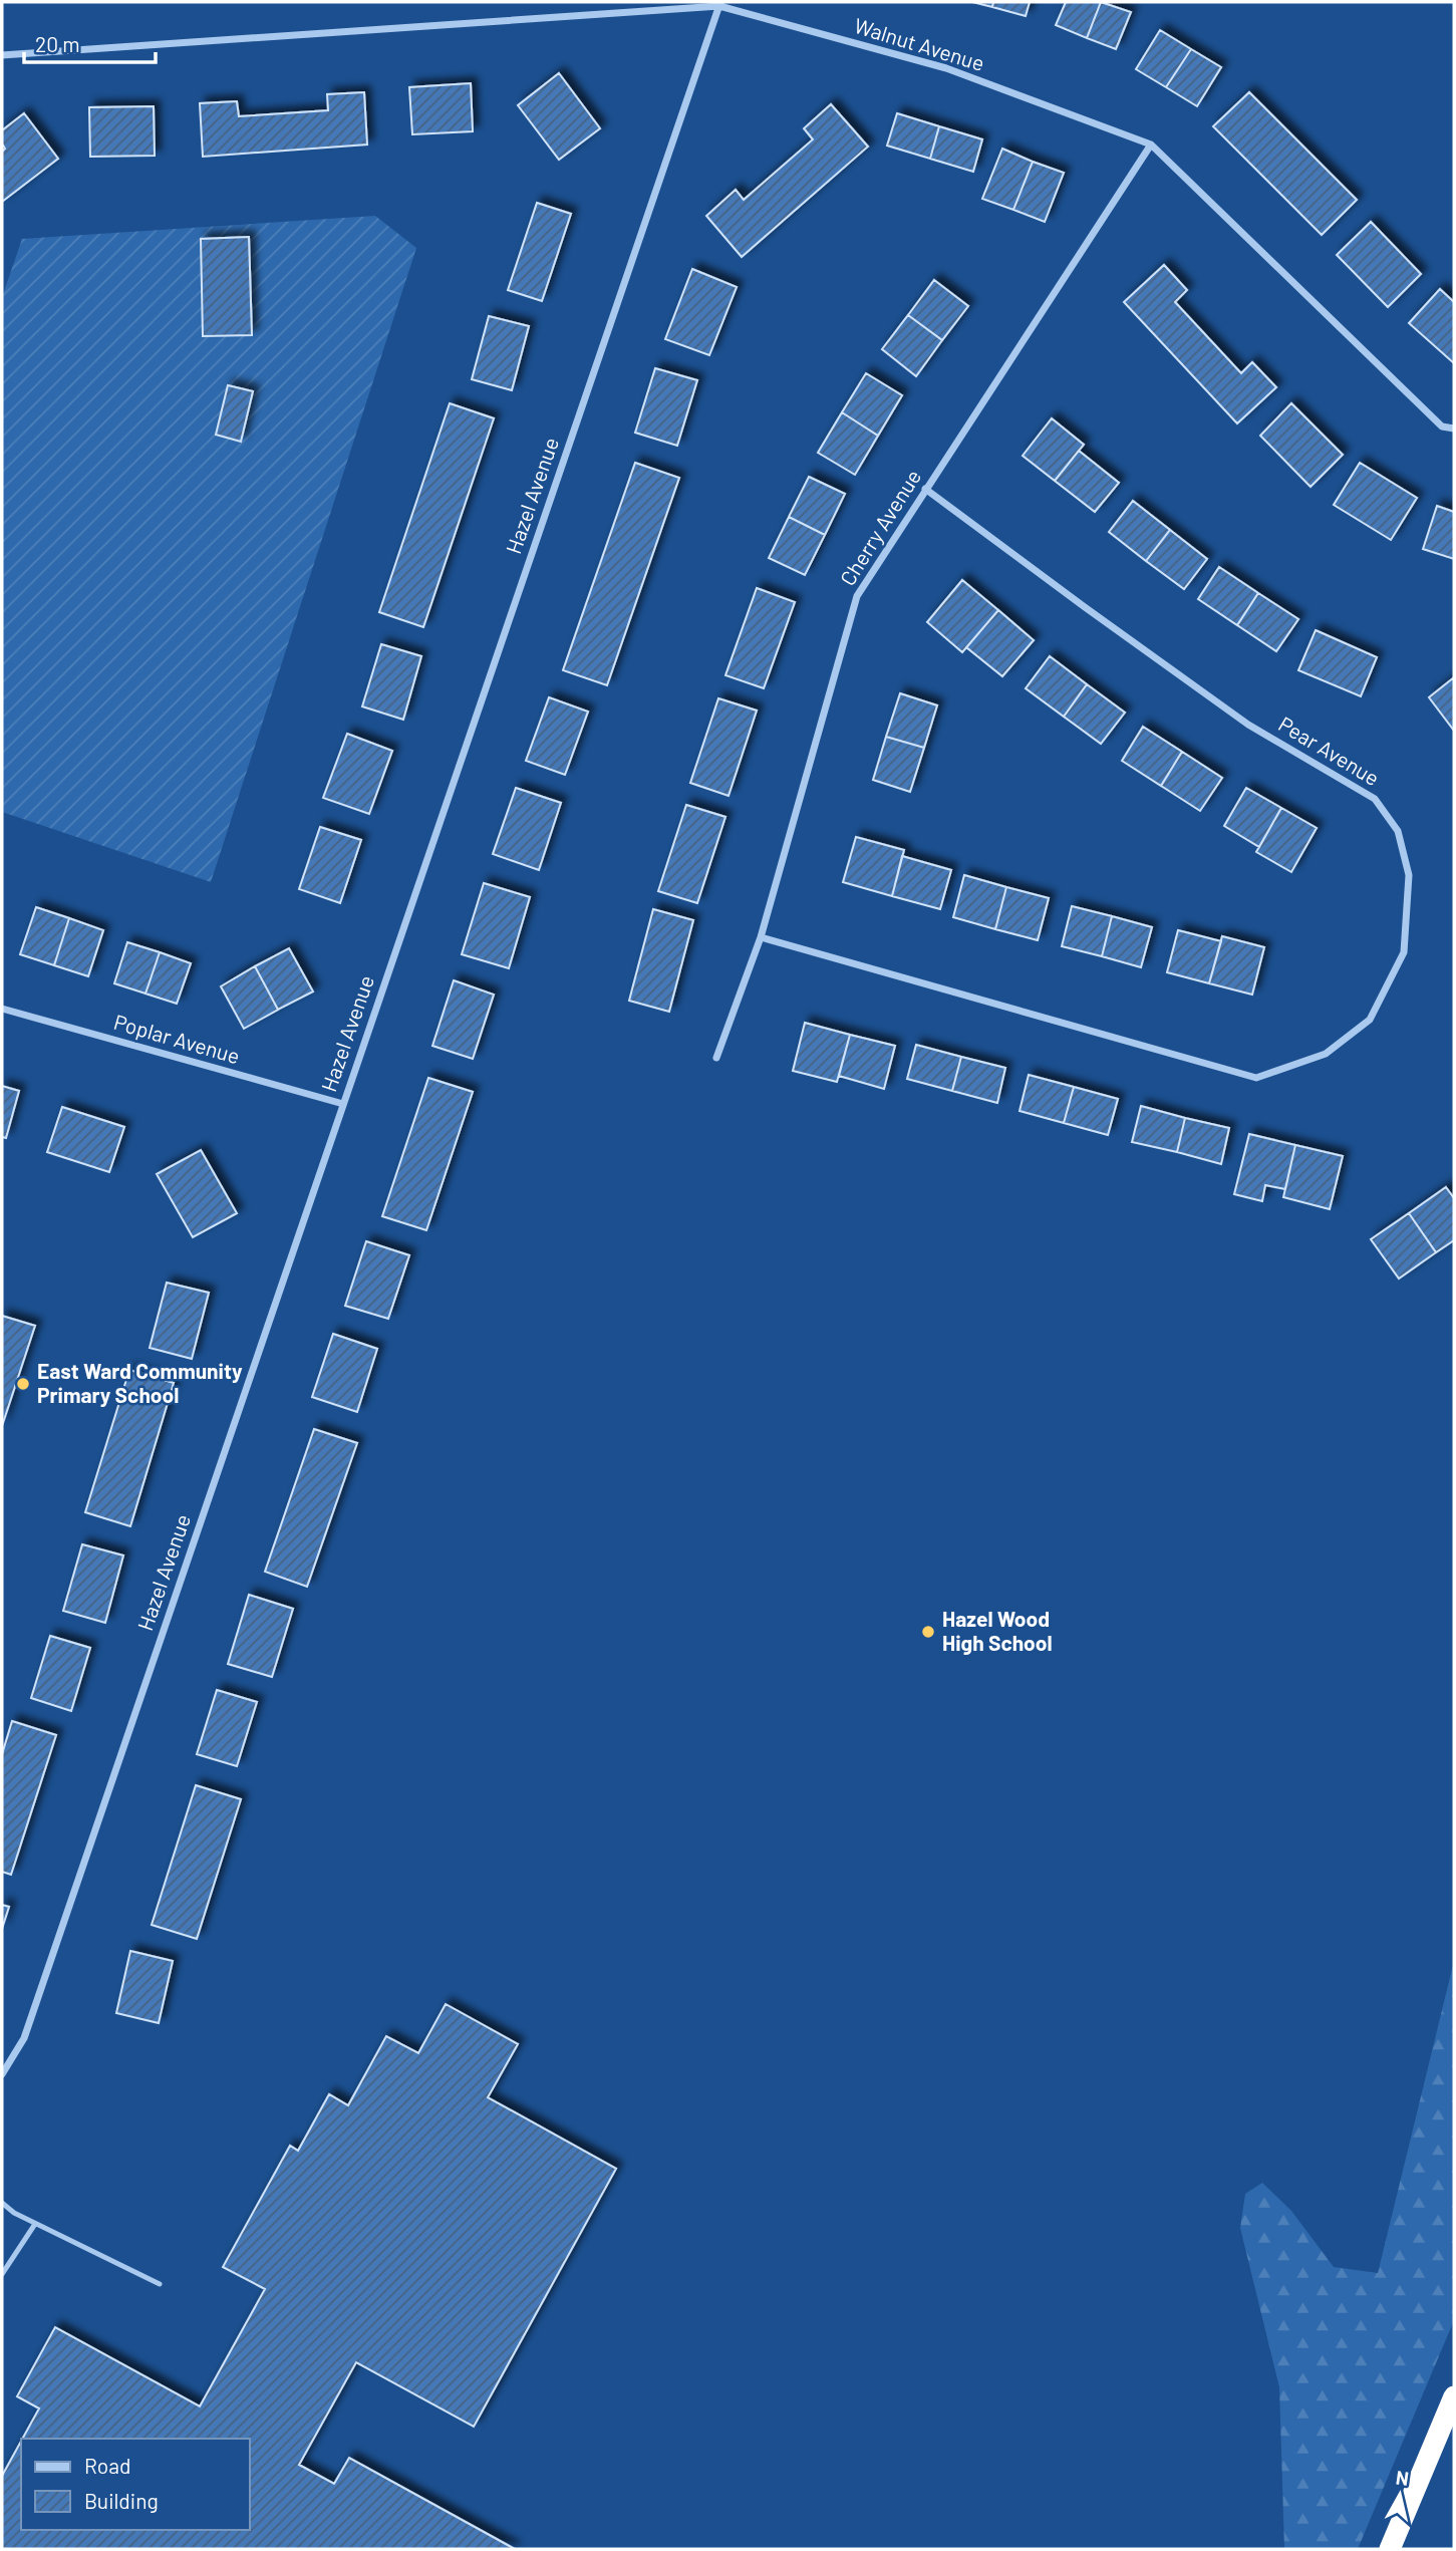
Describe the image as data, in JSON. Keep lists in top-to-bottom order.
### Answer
{
  "streets": {
    "street": [
      "Walnut Avenue",
      "Hazel Avenue",
      "Cherry Avenue",
      "Pear Avenue",
      "Poplar Avenue"
    ]
  },
  "crossings": [
    ["Walnut Avenue", "Hazel Avenue"],
    ["Walnut Avenue", "Cherry Avenue"],
    ["Hazel Avenue", "Poplar Avenue"],
    ["Cherry Avenue", "Pear Avenue"]
  ],
  "places": ["East Ward Community Primary School", "Hazel Wood High School"],
  "legend": ["Road", "Building"],
  "scale_bar": "20 m",
  "north": "top"
}
